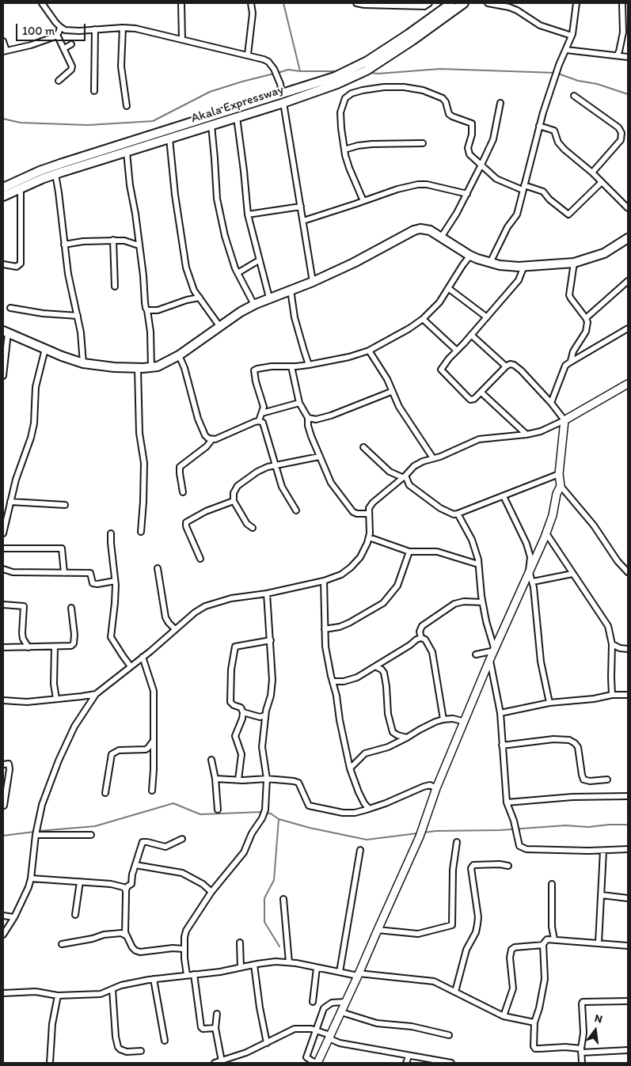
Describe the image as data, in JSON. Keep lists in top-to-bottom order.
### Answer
{
  "streets": {
    "main road": ["Akala Expressway"]
  },
  "scale_bar": "100 m",
  "north": "top"
}
